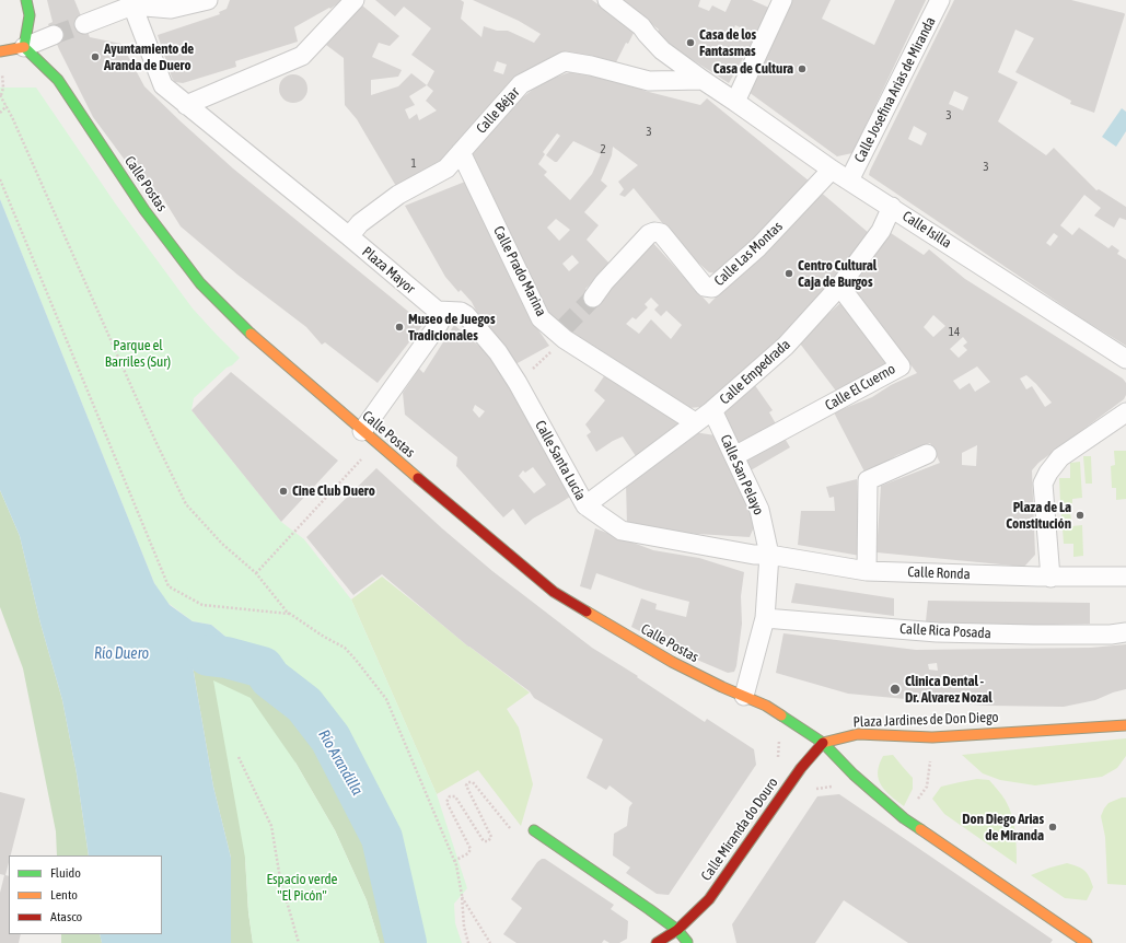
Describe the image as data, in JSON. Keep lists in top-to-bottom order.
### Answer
{
  "streets": {
    "street": [
      "Calle Josefina Arias de Miranda",
      "Calle Béjar",
      "Calle Postas",
      "Calle Isilla",
      "Calle Las Montas",
      "Plaza Mayor",
      "Calle Prado Marina",
      "Calle Empedrada",
      "Calle El Cuerno",
      "Calle Santa Lucía",
      "Calle San Pelayo",
      "Calle Ronda",
      "Calle Rica Posada",
      "Plaza Jardines de Don Diego",
      "Calle Miranda do Douro"
    ]
  },
  "crossings": [
    ["Calle Josefina Arias de Miranda", "Calle Isilla"],
    ["Calle Béjar", "Calle Isilla"],
    ["Calle Béjar", "Plaza Mayor"],
    ["Calle Béjar", "Calle Prado Marina"],
    ["Calle Postas", "Calle San Pelayo"],
    ["Calle Postas", "Plaza Jardines de Don Diego"],
    ["Calle Postas", "Calle Miranda do Douro"],
    ["Calle Isilla", "Calle Las Montas"],
    ["Calle Isilla", "Calle Empedrada"],
    ["Plaza Mayor", "Calle Santa Lucía"],
    ["Calle Prado Marina", "Calle Empedrada"],
    ["Calle Empedrada", "Calle El Cuerno"],
    ["Calle Empedrada", "Calle Santa Lucía"],
    ["Calle Empedrada", "Calle San Pelayo"],
    ["Calle El Cuerno", "Calle San Pelayo"],
    ["Calle Santa Lucía", "Calle San Pelayo"],
    ["Calle Santa Lucía", "Calle Ronda"],
    ["Calle San Pelayo", "Calle Ronda"],
    ["Calle San Pelayo", "Calle Rica Posada"],
    ["Plaza Jardines de Don Diego", "Calle Miranda do Douro"]
  ],
  "water": ["Río Duero", "Río Arandilla"],
  "parks": ["Parque el Barriles (Sur)", "Espacio verde \"El Picón\""],
  "places": [
    "Casa de los Fantasmas",
    "Ayuntamiento de Aranda de Duero",
    "Casa de Cultura",
    "Centro Cultural Caja de Burgos",
    "Museo de Juegos Tradicionales",
    "Cine Club Duero",
    "Plaza de La Constitución",
    "Clinica Dental - Dr. Alvarez Nozal",
    "Don Diego Arias de Miranda"
  ],
  "house_numbers": [
    "3",
    "3",
    "2",
    "1",
    "3",
    "14"
  ],
  "legend": ["Fluido", "Lento", "Atasco"]
}
